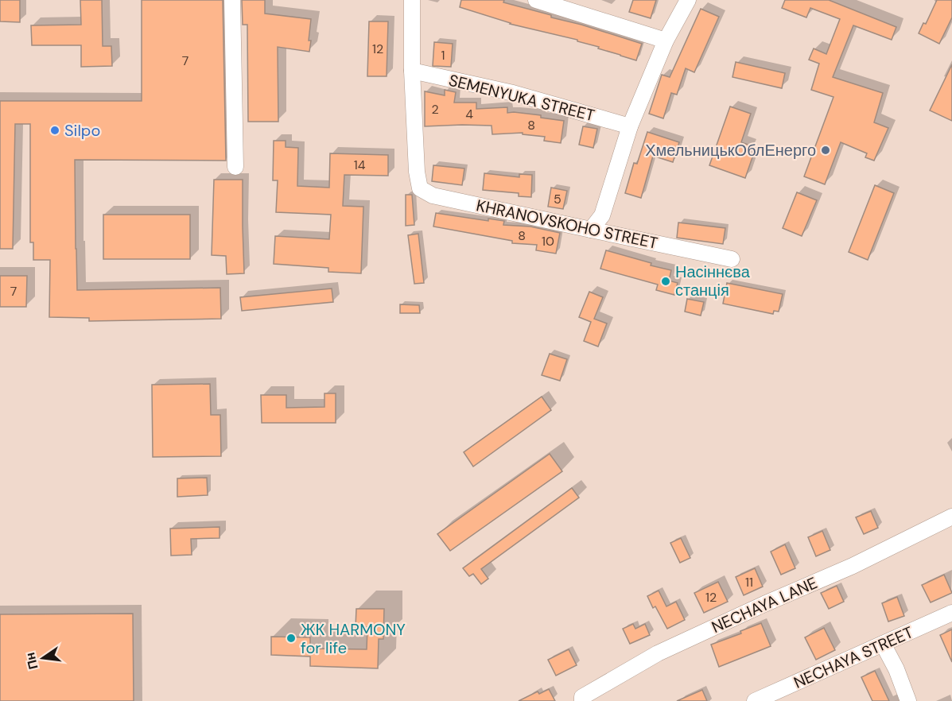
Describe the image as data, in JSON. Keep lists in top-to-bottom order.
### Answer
{
  "streets": {
    "street": [
      "SEMENYUKA STREET",
      "KHRANOVSKOHO STREET",
      "NECHAYA LANE",
      "NECHAYA STREET"
    ]
  },
  "crossings": [
    ["SEMENYUKA STREET", "KHRANOVSKOHO STREET"]
  ],
  "places": [
    "Silpo",
    "ХмельницькОблЕнерго",
    "Насіннєва станція",
    "ЖК HARMONY for life"
  ],
  "house_numbers": [
    "12",
    "1",
    "7",
    "2",
    "4",
    "8",
    "14",
    "5",
    "8",
    "10",
    "7",
    "11",
    "12"
  ],
  "north": "left"
}
